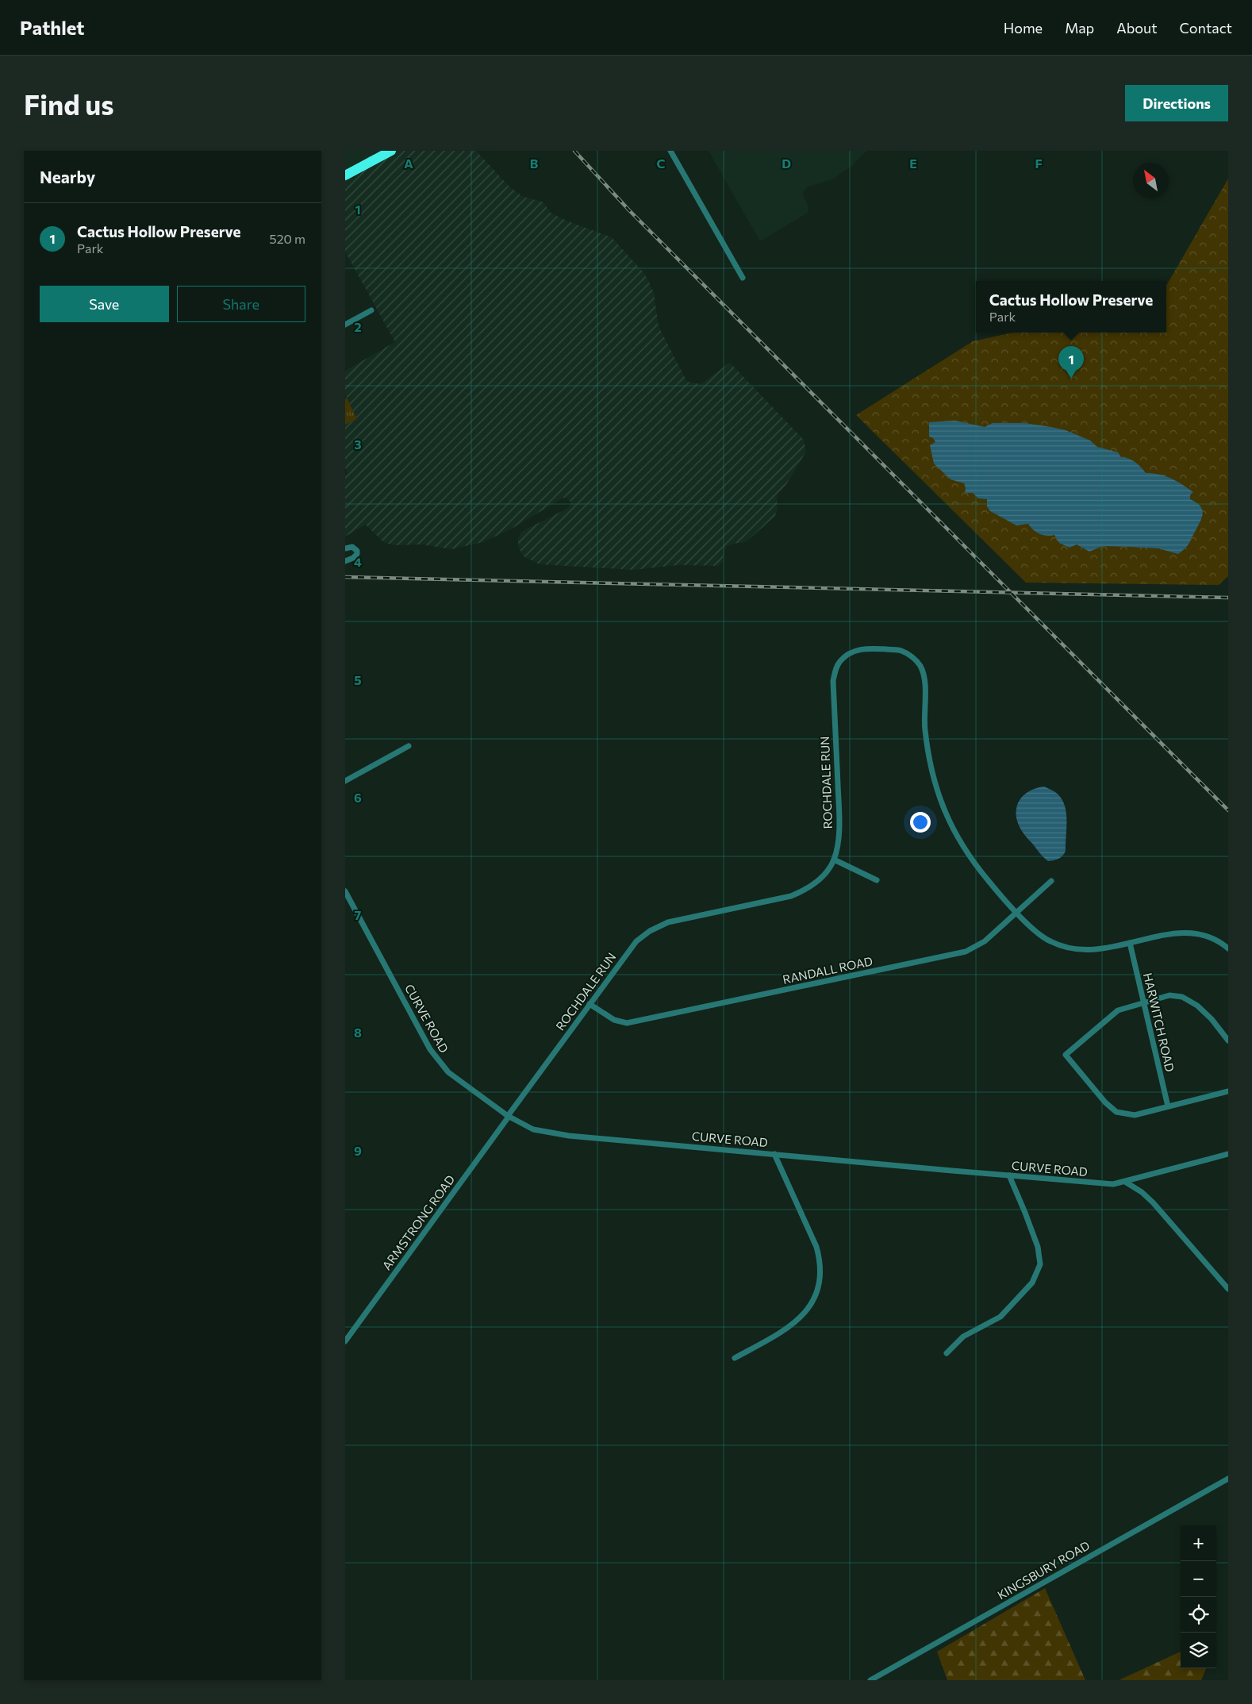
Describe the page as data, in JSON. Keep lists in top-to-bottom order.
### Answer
{
  "streets": {
    "street": [
      "ROCHDALE RUN",
      "RANDALL ROAD",
      "CURVE ROAD",
      "HARWITCH ROAD",
      "ARMSTRONG ROAD",
      "KINGSBURY ROAD"
    ]
  },
  "crossings": [
    ["ROCHDALE RUN", "RANDALL ROAD"],
    ["ROCHDALE RUN", "CURVE ROAD"],
    ["ROCHDALE RUN", "HARWITCH ROAD"],
    ["ROCHDALE RUN", "ARMSTRONG ROAD"],
    ["CURVE ROAD", "ARMSTRONG ROAD"]
  ],
  "north": "top left",
  "page": {
    "header": "Pathlet",
    "nav": [
      "Home",
      "Map",
      "About",
      "Contact"
    ],
    "buttons": [
      "Directions",
      ["Save", "Share"]
    ],
    "title": "Find us",
    "heading": "Nearby",
    "list": [
      {
        "mark": "1",
        "name": "Cactus Hollow Preserve",
        "note": "Park",
        "value": "520 m"
      }
    ],
    "popup": ["Cactus Hollow Preserve", "Park"],
    "pins": "1",
    "map_buttons": ["+", "−"]
  },
  "grid": {
    "columns": [
      "A",
      "B",
      "C",
      "D",
      "E",
      "F"
    ],
    "rows": [
      "1",
      "2",
      "3",
      "4",
      "5",
      "6",
      "7",
      "8",
      "9"
    ]
  }
}
